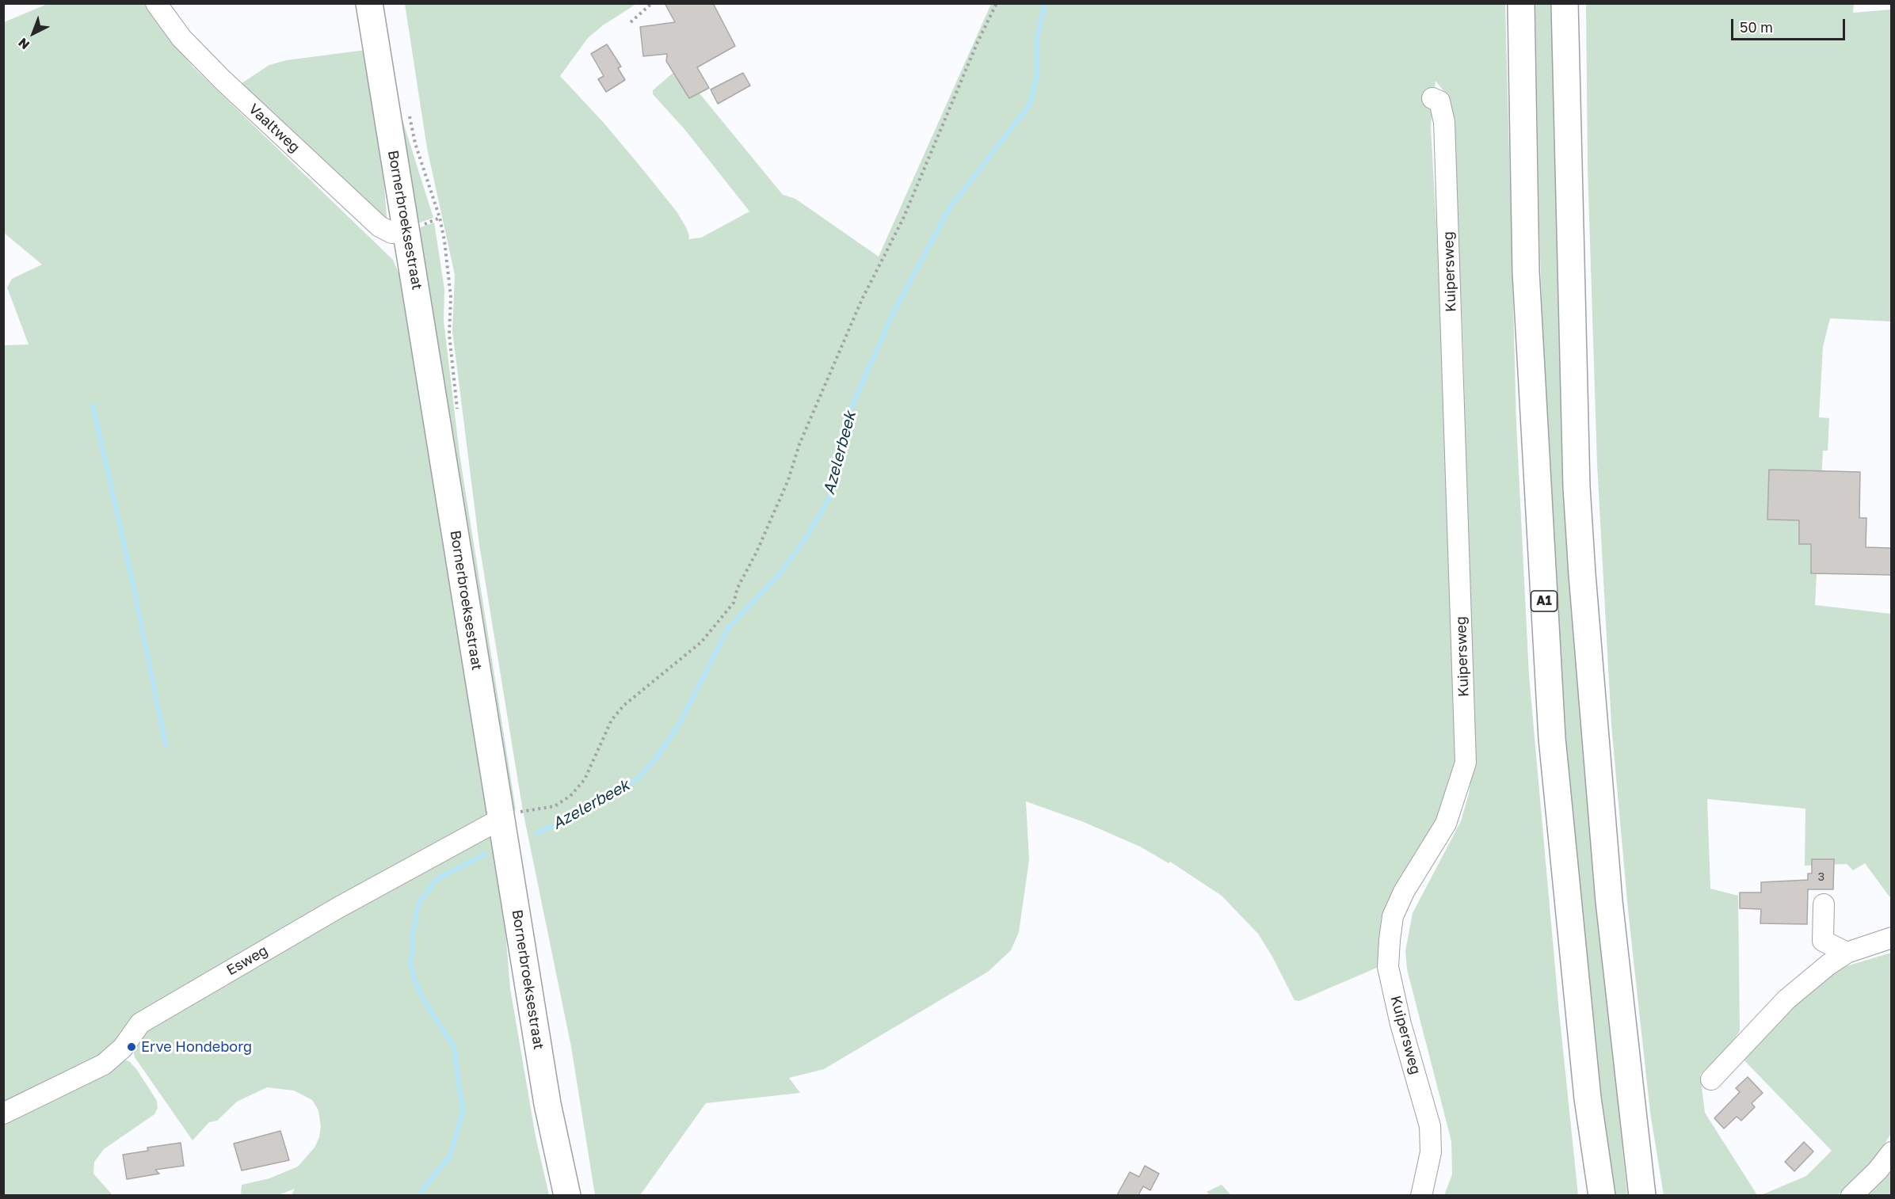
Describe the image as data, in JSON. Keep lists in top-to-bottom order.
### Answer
{
  "streets": {
    "main road": ["Bornerbroeksestraat", "A1"],
    "street": ["Vaaltweg", "Kuipersweg", "Esweg"]
  },
  "crossings": [
    ["Vaaltweg", "Bornerbroeksestraat"],
    ["Bornerbroeksestraat", "Esweg"]
  ],
  "water": ["Azelerbeek"],
  "places": ["Erve Hondeborg"],
  "house_numbers": ["3"],
  "scale_bar": "50 m",
  "north": "bottom left"
}
